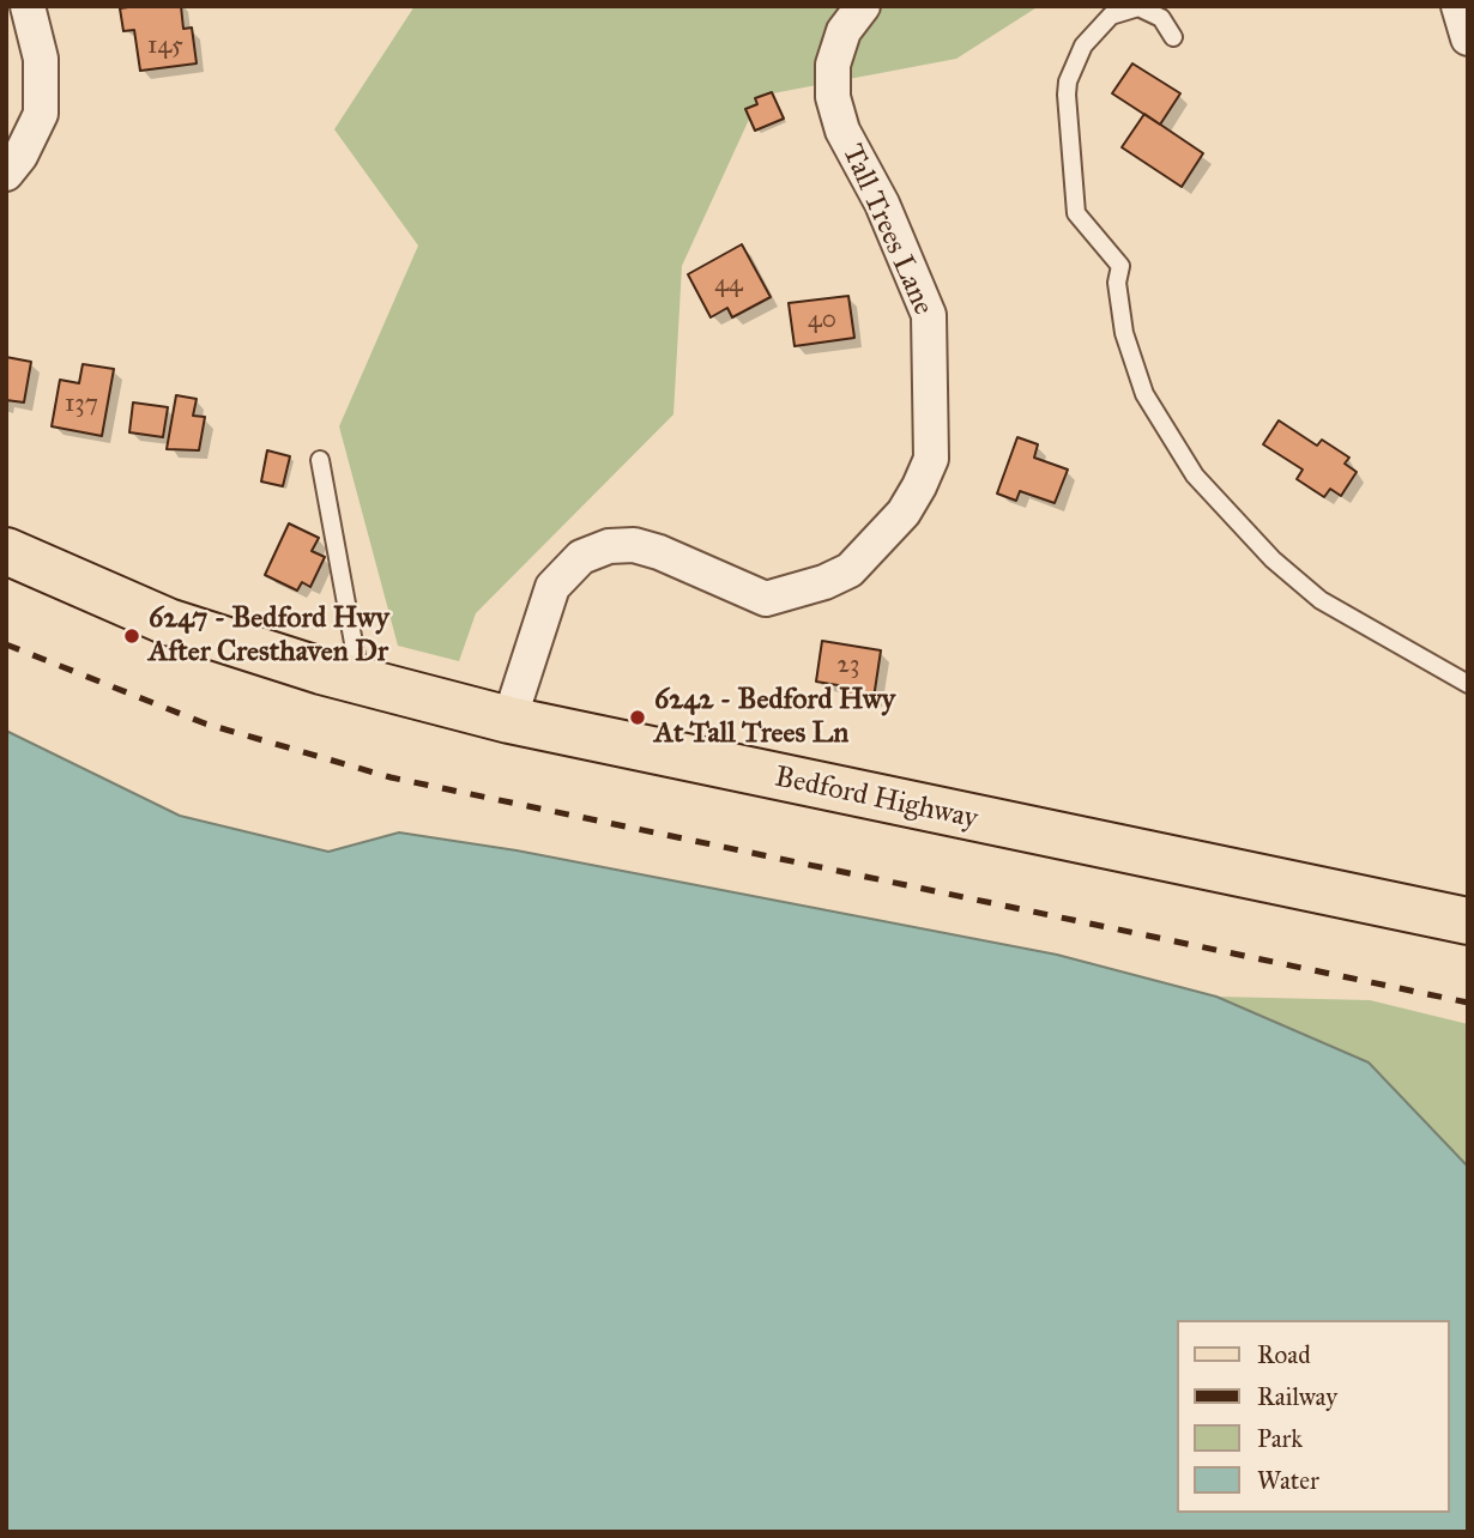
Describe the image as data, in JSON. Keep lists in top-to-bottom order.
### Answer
{
  "streets": {
    "main road": ["Bedford Highway"],
    "street": ["Tall Trees Lane"]
  },
  "crossings": [
    ["Tall Trees Lane", "Bedford Highway"]
  ],
  "places": ["6247 - Bedford Hwy After Cresthaven Dr", "6242 - Bedford Hwy At Tall Trees Ln"],
  "house_numbers": [
    "145",
    "44",
    "40",
    "137",
    "23"
  ],
  "legend": [
    "Road",
    "Railway",
    "Park",
    "Water"
  ]
}
